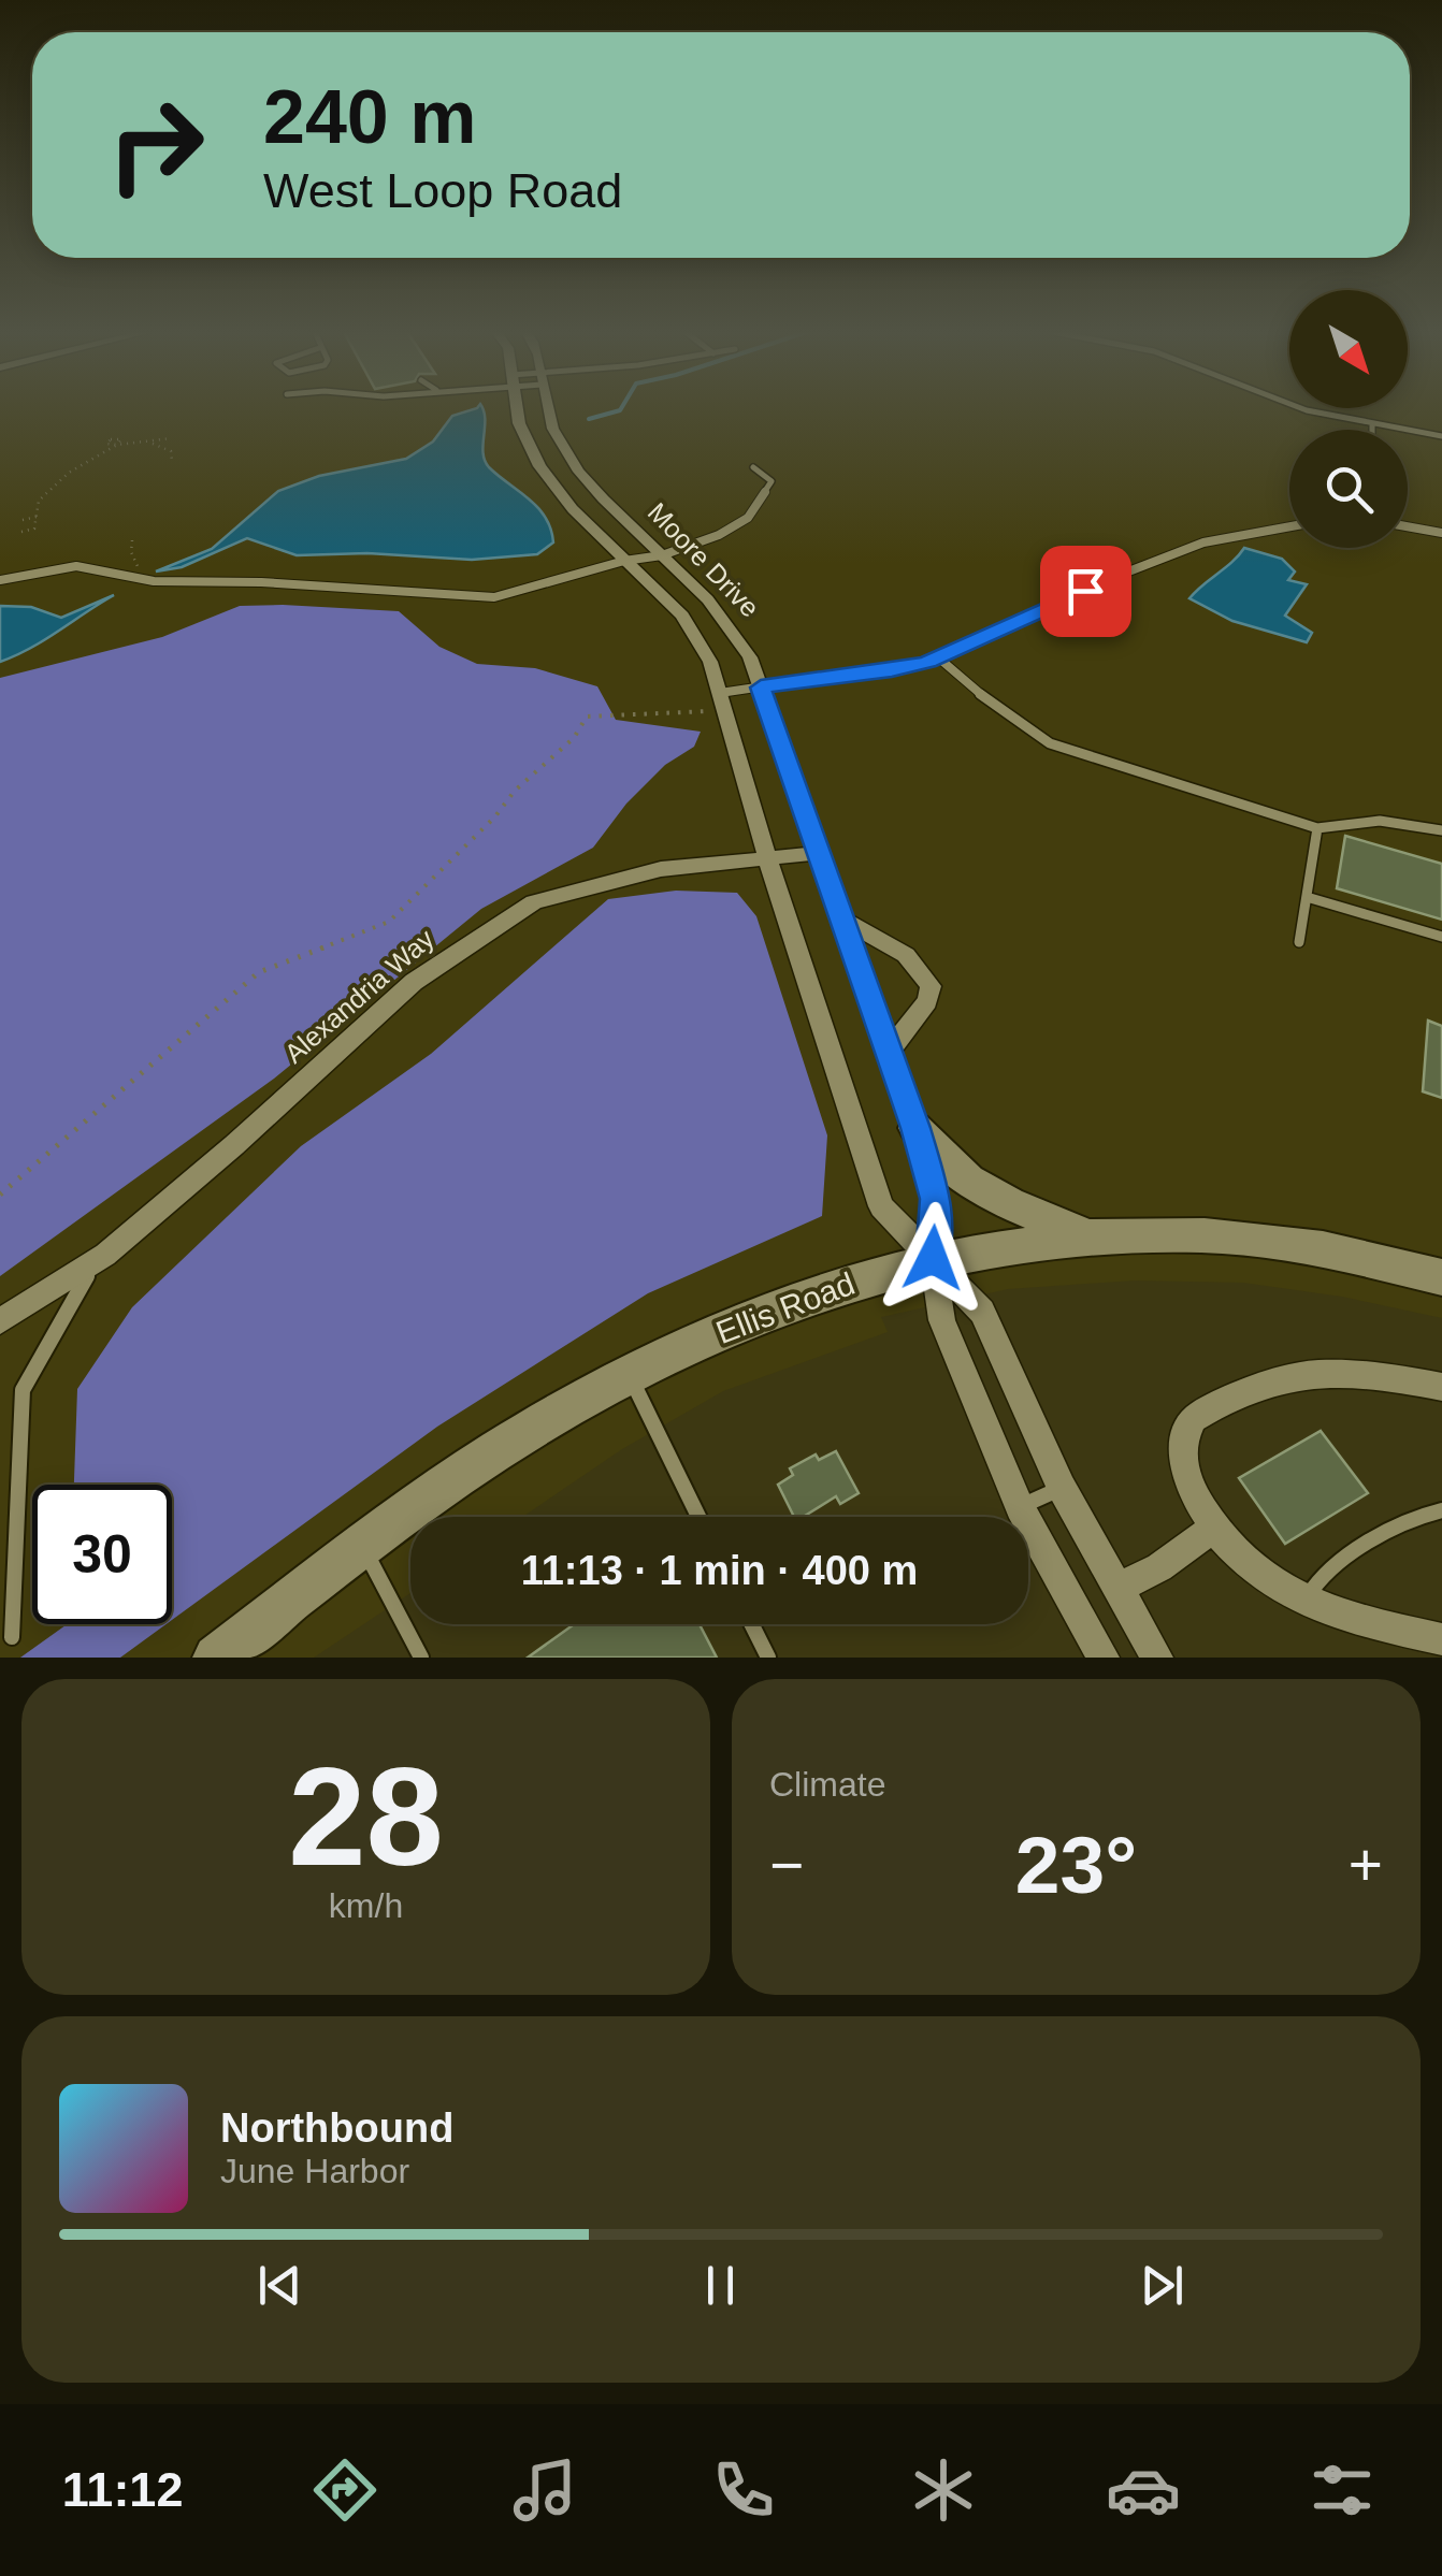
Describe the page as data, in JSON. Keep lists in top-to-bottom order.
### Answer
{
  "streets": {
    "main road": ["Ellis Road"],
    "street": ["Moore Drive", "Alexandria Way"]
  },
  "crossings": [
    ["Moore Drive", "Alexandria Way"],
    ["Moore Drive", "Ellis Road"]
  ],
  "north": "bottom right",
  "page": {
    "turn": ["240 m", "West Loop Road"],
    "limit": "30",
    "trip": "11:13 · 1 min · 400 m",
    "tile": [
      ["28", "km/h"],
      "Climate"
    ],
    "heat": ["−", "23°", "+"],
    "song": ["Northbound", "June Harbor"],
    "tabs": "11:12"
  }
}
